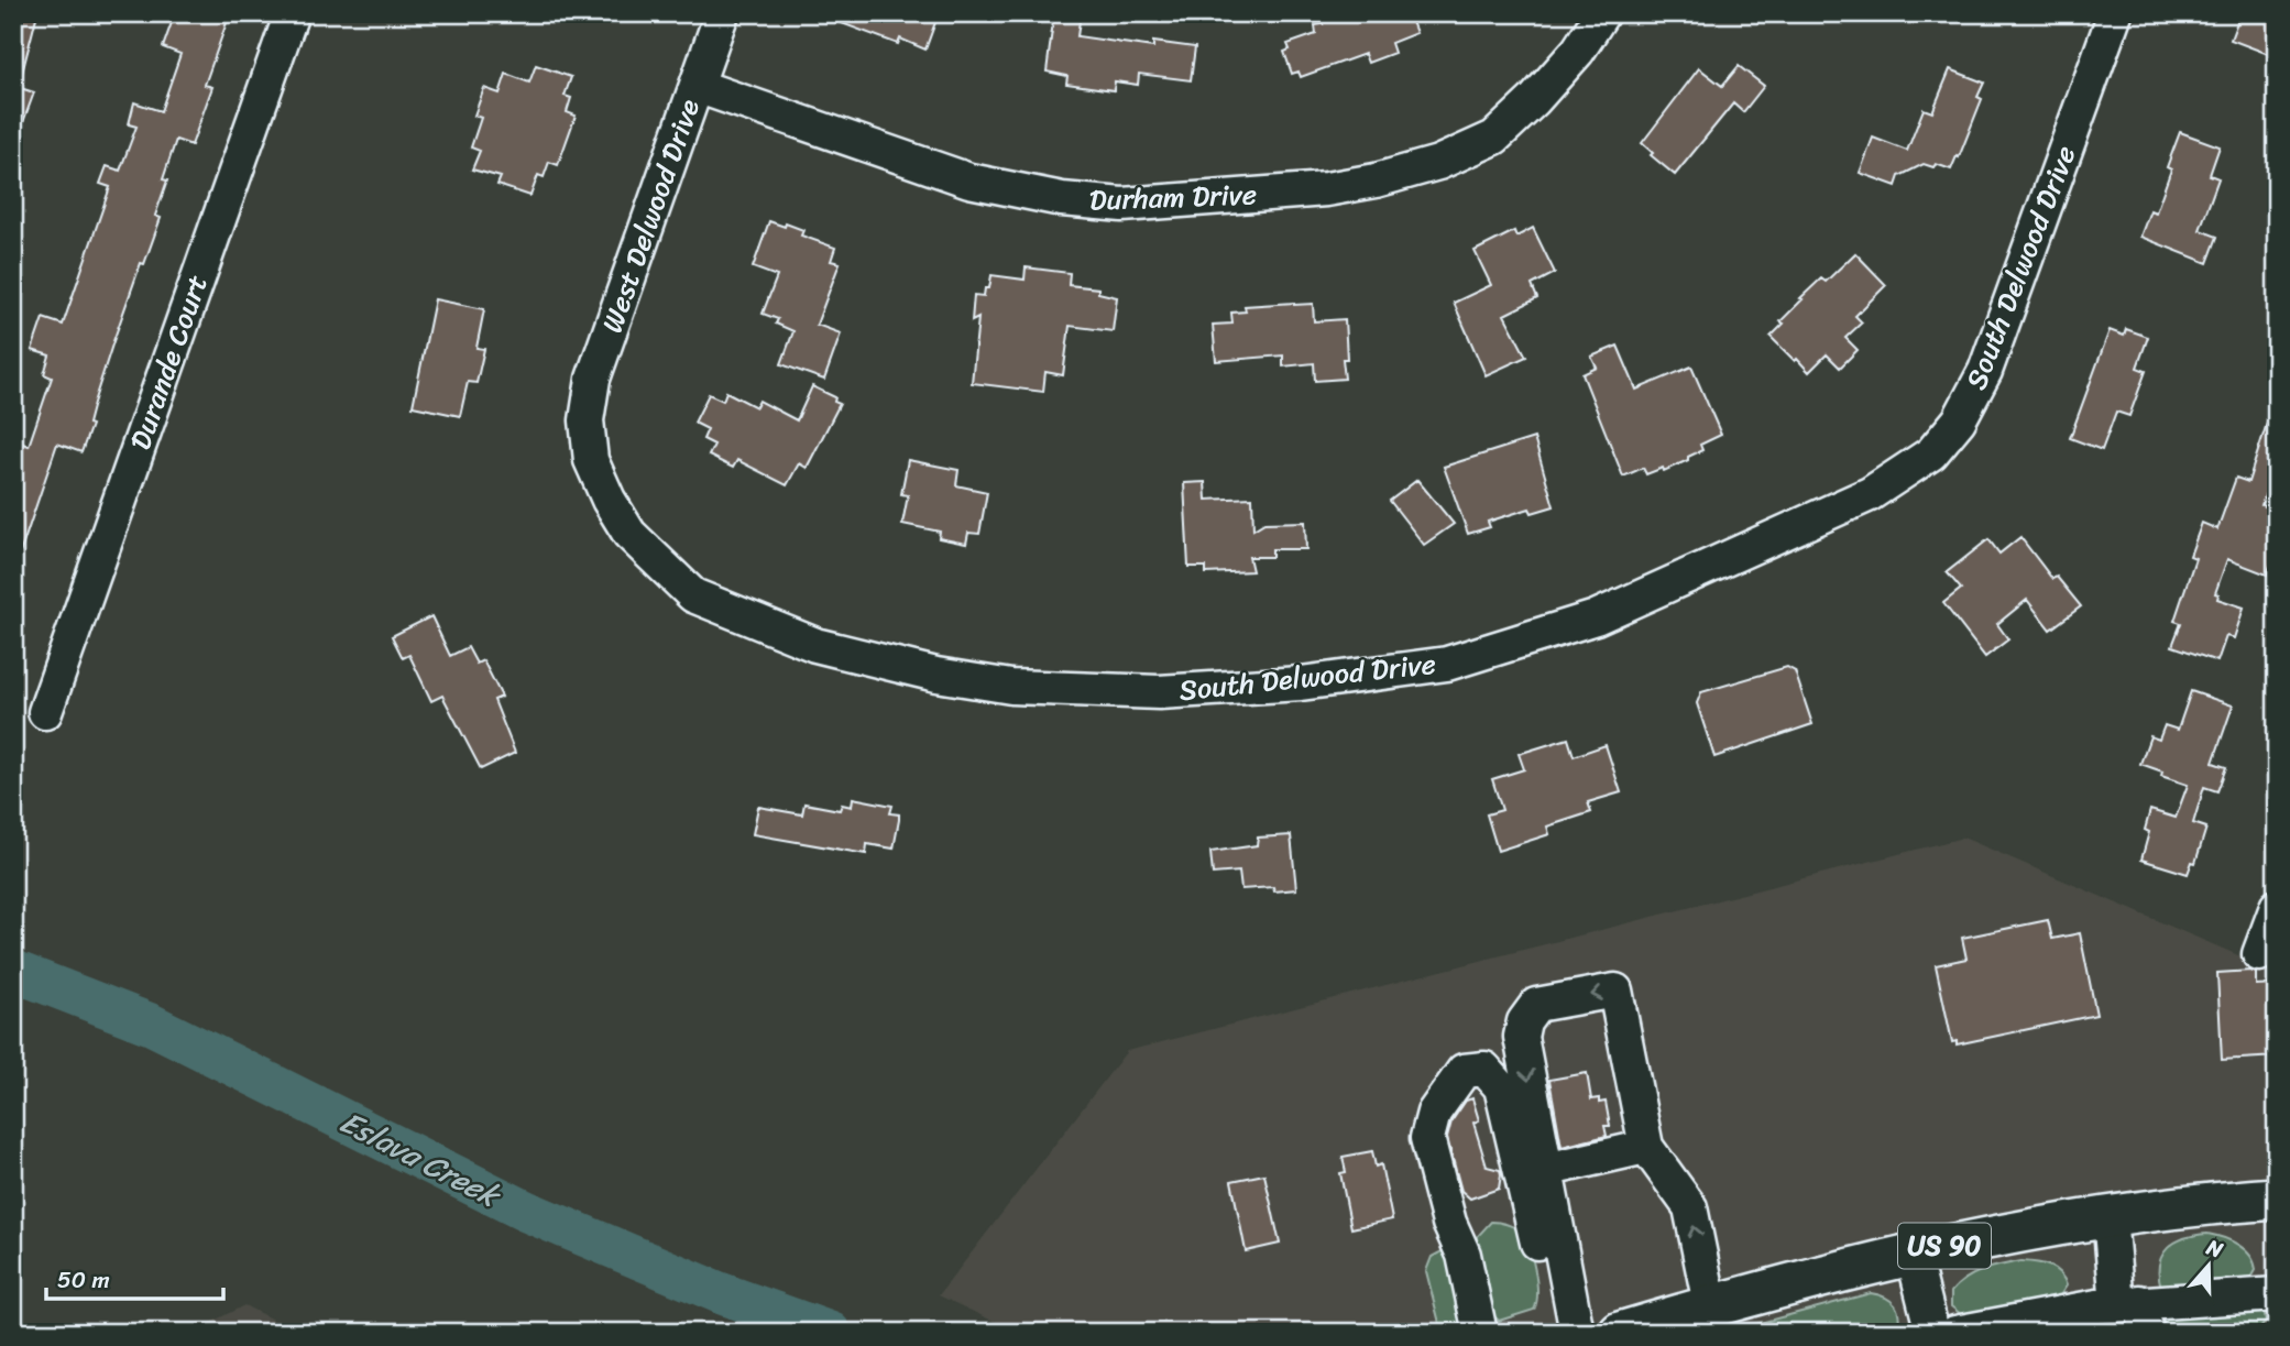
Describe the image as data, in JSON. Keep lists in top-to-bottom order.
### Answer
{
  "streets": {
    "main road": ["US 90"],
    "street": [
      "Durham Drive",
      "West Delwood Drive",
      "South Delwood Drive",
      "Durande Court"
    ]
  },
  "crossings": [
    ["Durham Drive", "West Delwood Drive"],
    ["West Delwood Drive", "South Delwood Drive"]
  ],
  "water": ["Eslava Creek"],
  "scale_bar": "50 m",
  "north": "top"
}
